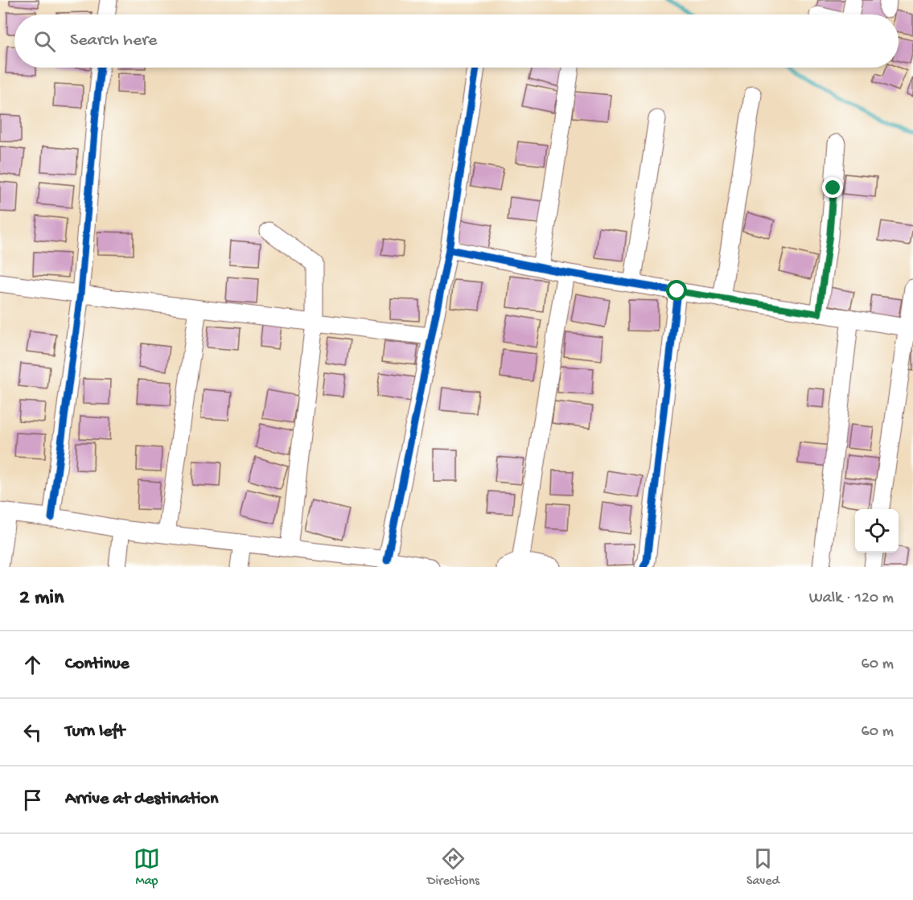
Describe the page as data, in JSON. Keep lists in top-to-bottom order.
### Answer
{
  "page": {
    "search": "Search here",
    "heading": ["2 min", "Walk · 120 m"],
    "list": [
      ["Continue", "60 m"],
      ["Turn left", "60 m"],
      "Arrive at destination"
    ],
    "nav": ["Map", "Directions", "Saved"]
  }
}
